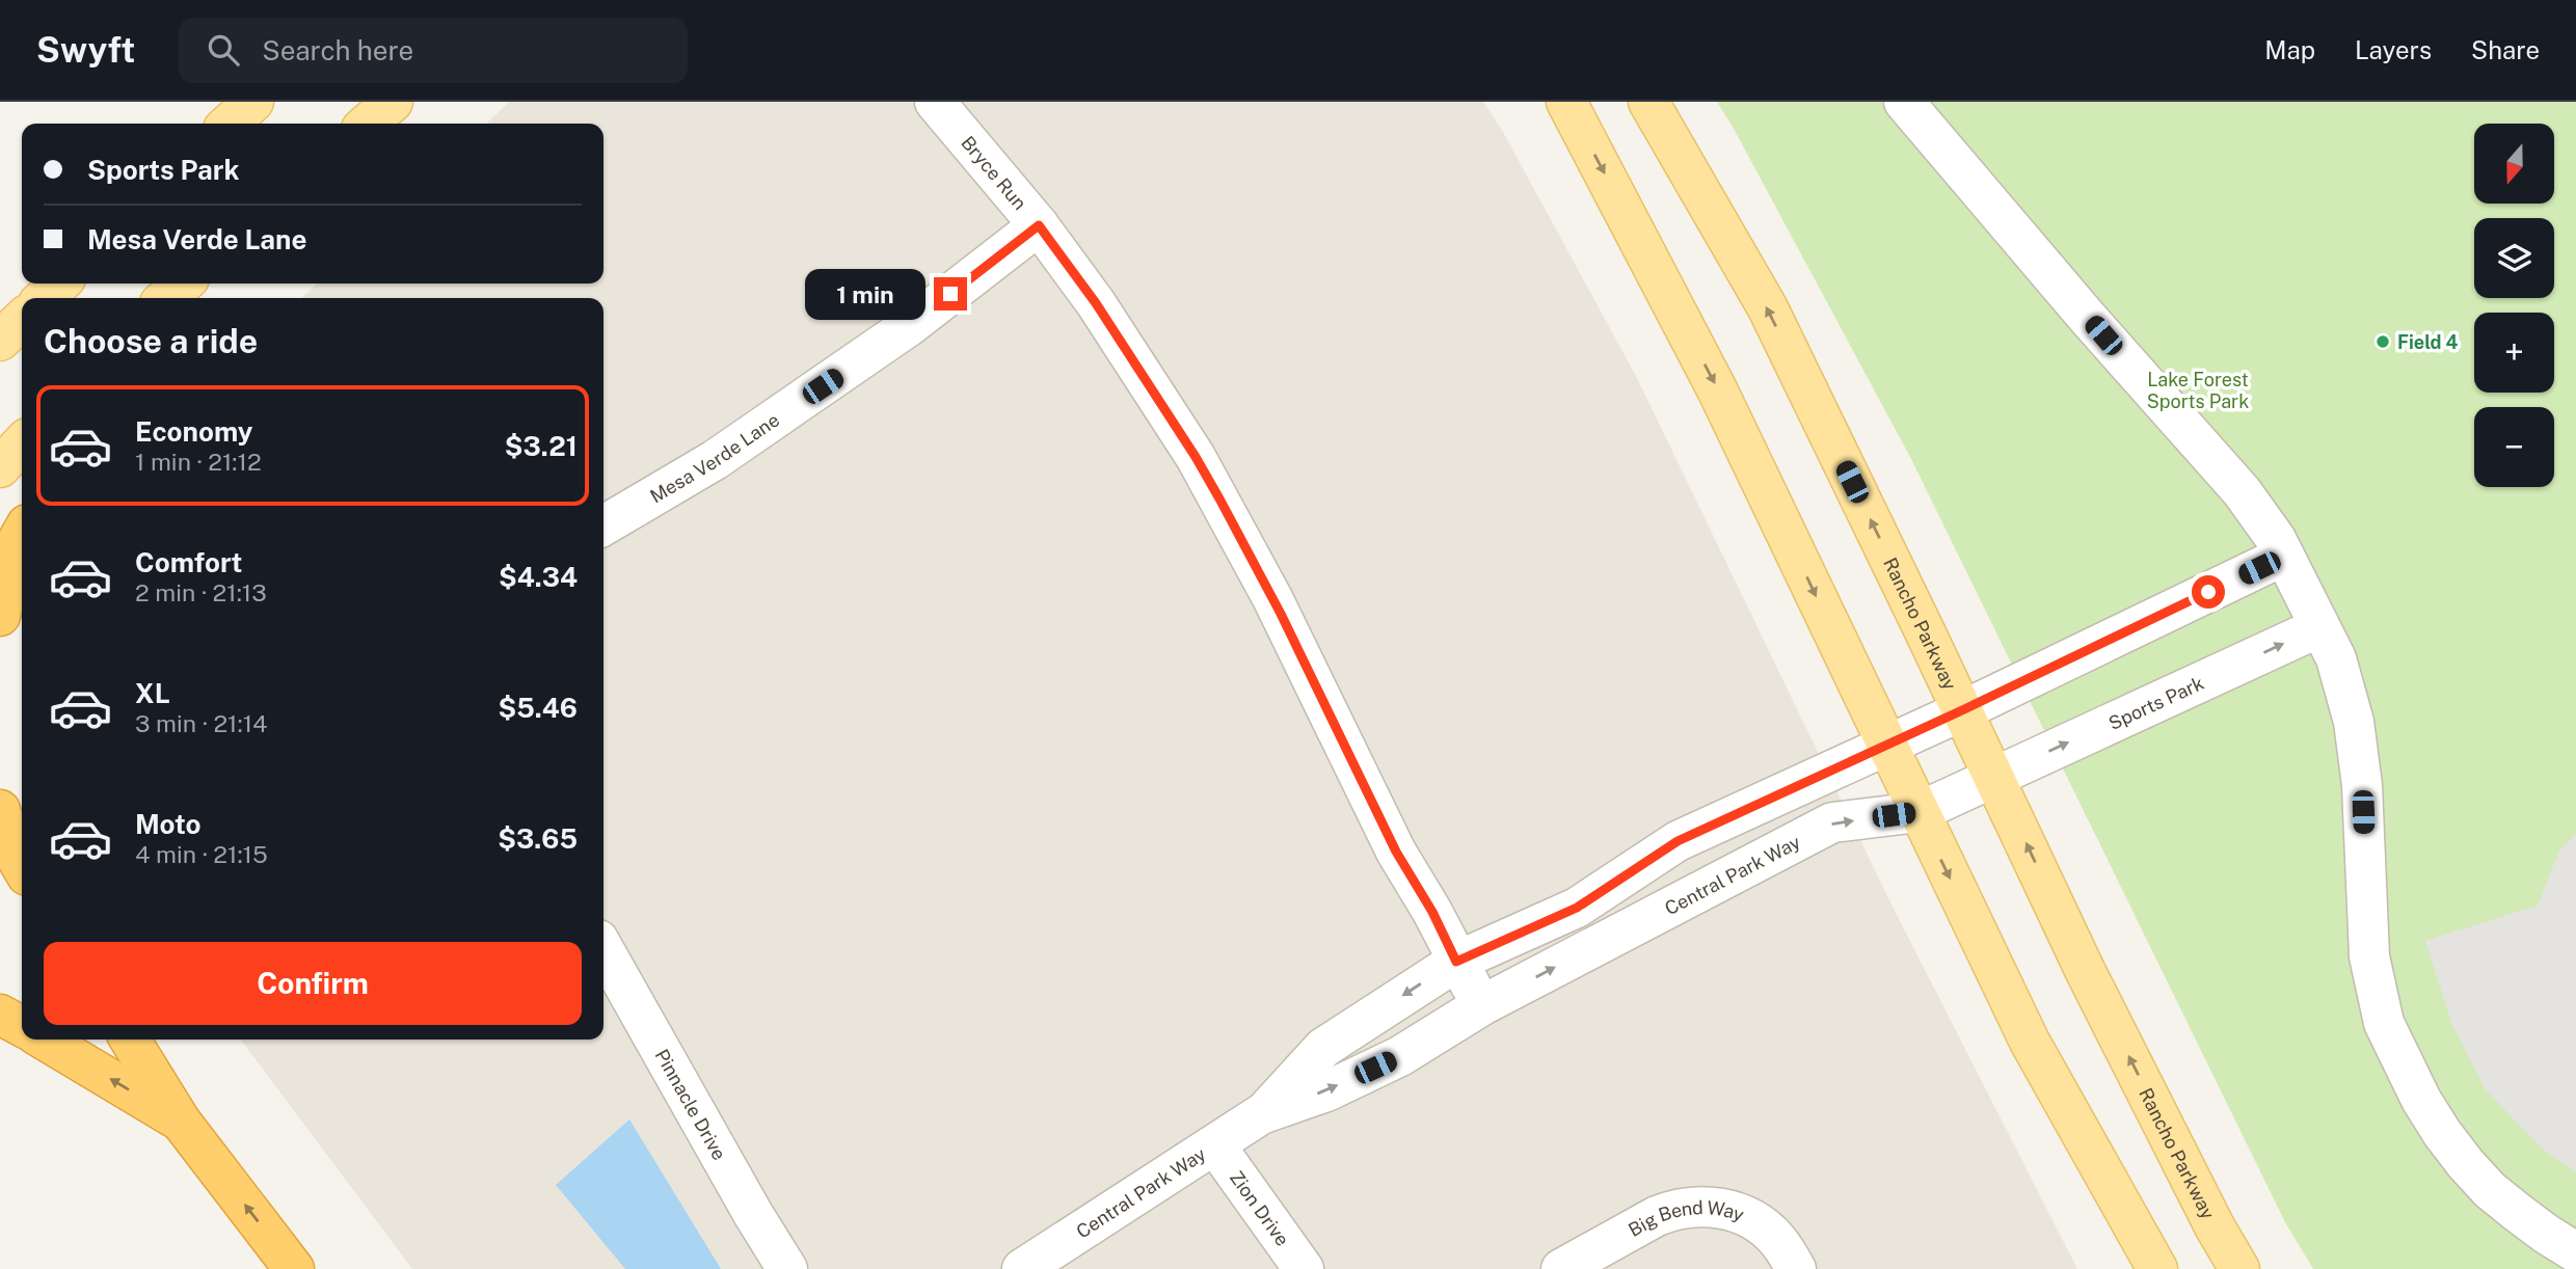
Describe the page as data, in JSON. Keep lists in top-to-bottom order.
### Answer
{
  "streets": {
    "main road": ["Rancho Parkway"],
    "street": [
      "Bryce Run",
      "Mesa Verde Lane",
      "Sports Park",
      "Central Park Way",
      "Pinnacle Drive",
      "Zion Drive",
      "Big Bend Way"
    ]
  },
  "crossings": [
    ["Bryce Run", "Mesa Verde Lane"],
    ["Bryce Run", "Central Park Way"],
    ["Rancho Parkway", "Sports Park"],
    ["Rancho Parkway", "Central Park Way"],
    ["Sports Park", "Central Park Way"],
    ["Central Park Way", "Zion Drive"]
  ],
  "parks": ["Lake Forest Sports Park"],
  "places": ["Field 4"],
  "north": "bottom",
  "page": {
    "header": "Swyft",
    "search": "Search here",
    "nav": ["Map", "Layers", "Share"],
    "map_buttons": ["+", "−"],
    "banner": ["Sports Park", "Mesa Verde Lane"],
    "bubble": "1 min",
    "heading": "Choose a ride",
    "list": [
      {
        "name": "Economy",
        "note": "1 min · 21:12",
        "value": "$3.21"
      },
      {
        "name": "Comfort",
        "note": "2 min · 21:13",
        "value": "$4.34"
      },
      {
        "name": "XL",
        "note": "3 min · 21:14",
        "value": "$5.46"
      },
      {
        "name": "Moto",
        "note": "4 min · 21:15",
        "value": "$3.65"
      }
    ],
    "buttons": "Confirm"
  }
}
